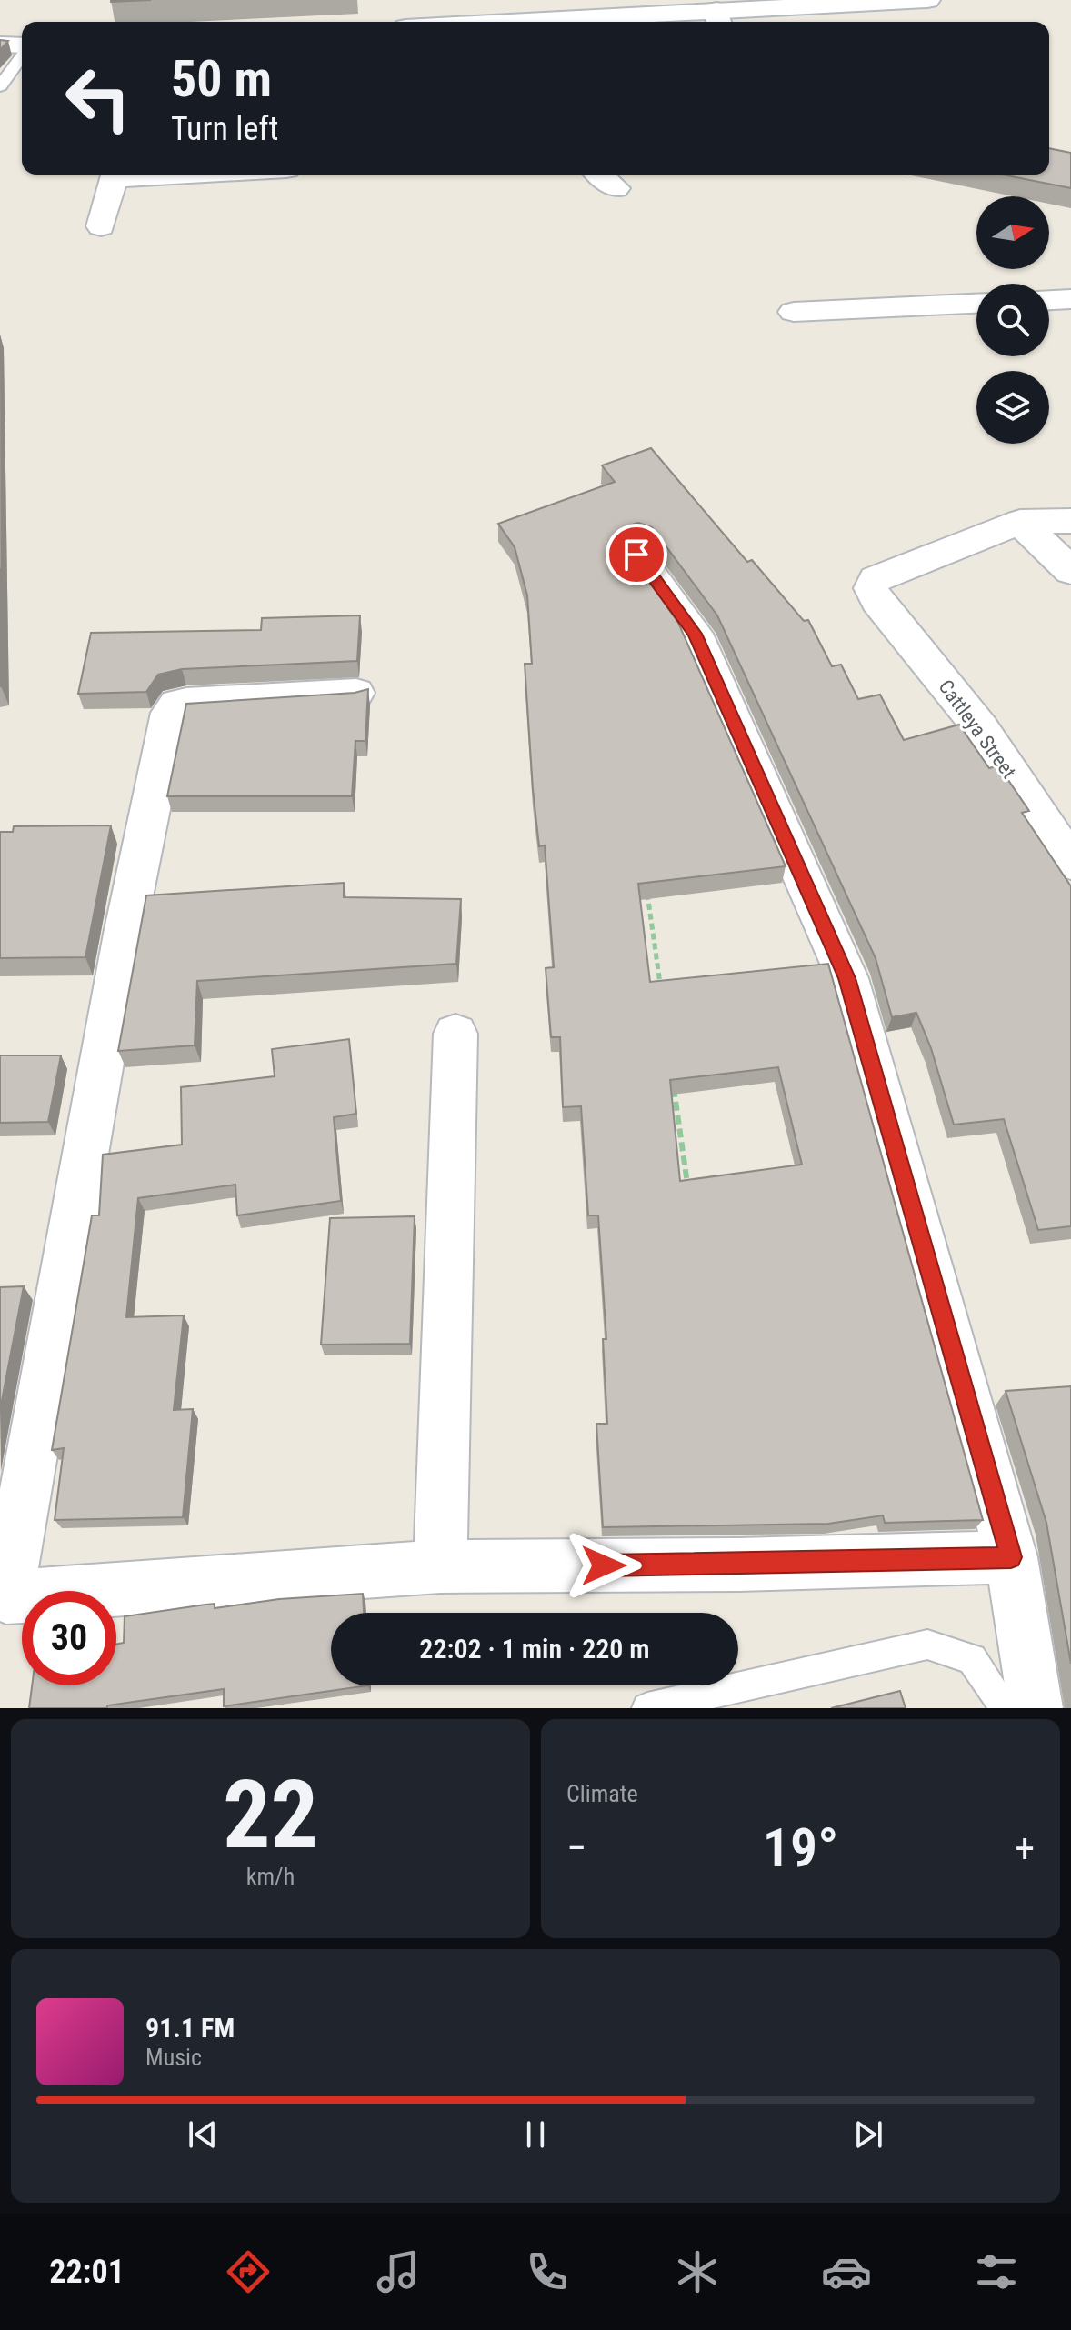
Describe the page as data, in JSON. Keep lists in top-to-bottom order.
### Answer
{
  "streets": {
    "street": ["Cattleya Street"]
  },
  "north": "right",
  "page": {
    "turn": ["50 m", "Turn left"],
    "limit": "30",
    "trip": "22:02 · 1 min · 220 m",
    "tile": [
      ["22", "km/h"],
      "Climate"
    ],
    "heat": ["−", "19°", "+"],
    "song": ["91.1 FM", "Music"],
    "tabs": "22:01"
  }
}
